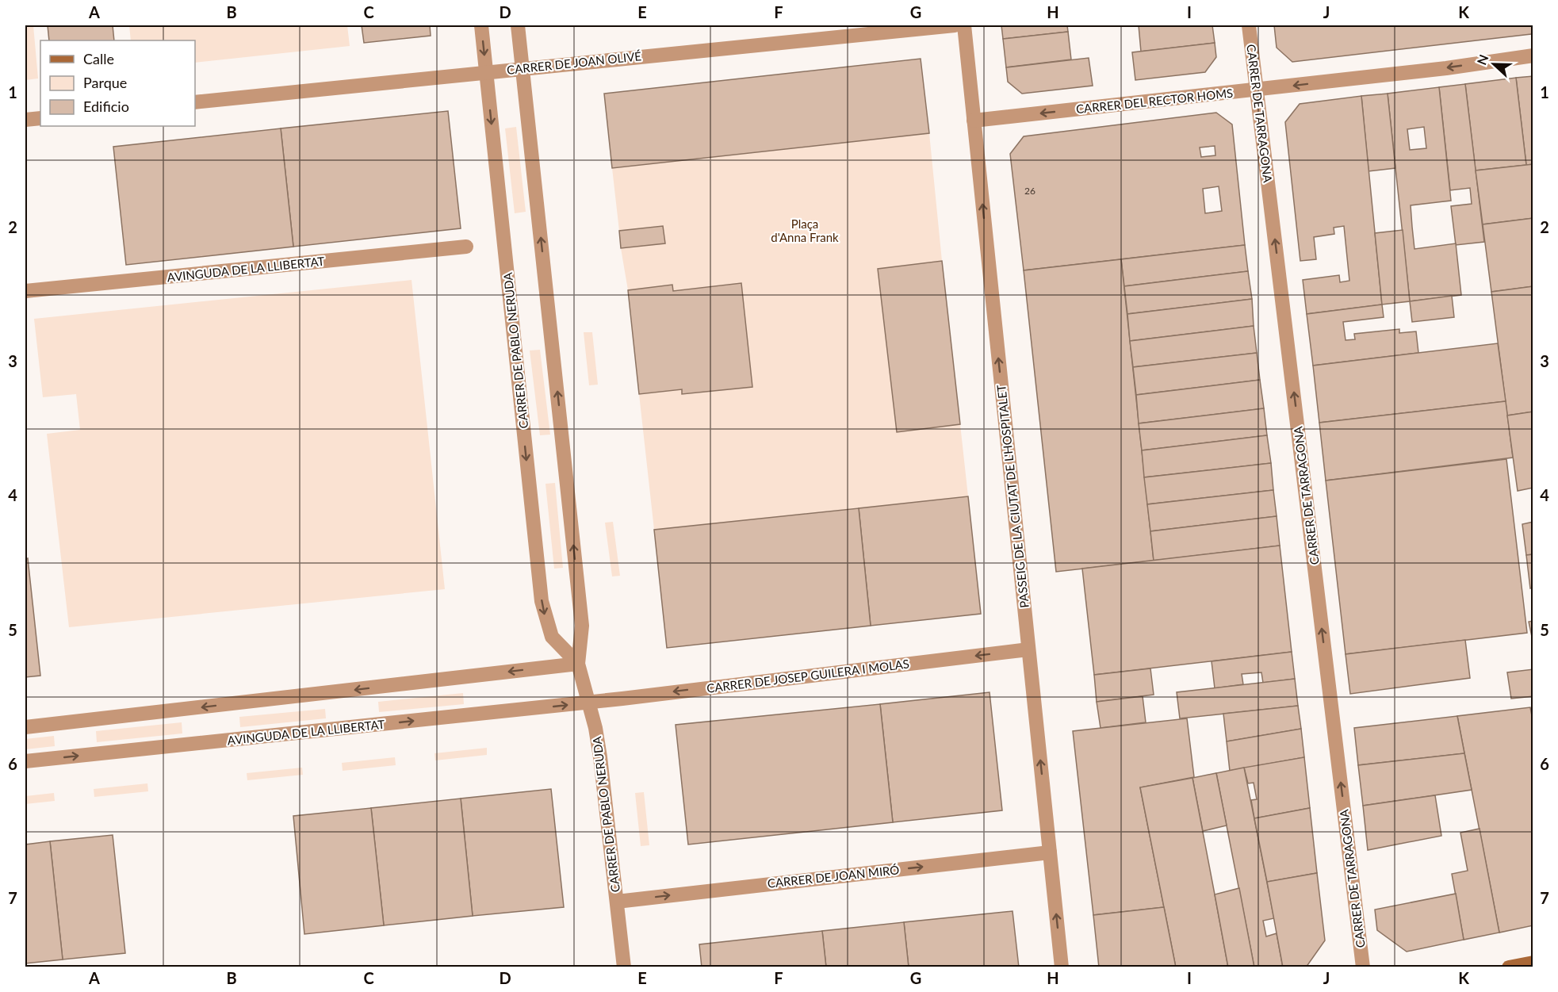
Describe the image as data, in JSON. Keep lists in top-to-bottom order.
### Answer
{
  "streets": {
    "street": [
      "CARRER DE JOAN OLIVÉ",
      "CARRER DEL RECTOR HOMS",
      "CARRER DE TARRAGONA",
      "AVINGUDA DE LA LLIBERTAT",
      "CARRER DE PABLO NERUDA",
      "PASSEIG DE LA CIUTAT DE L'HOSPITALET",
      "CARRER DE JOSEP GUILERA I MOLAS",
      "CARRER DE JOAN MIRÓ"
    ]
  },
  "crossings": [
    ["CARRER DE JOAN OLIVÉ", "CARRER DE PABLO NERUDA"],
    ["CARRER DEL RECTOR HOMS", "CARRER DE TARRAGONA"],
    ["CARRER DEL RECTOR HOMS", "PASSEIG DE LA CIUTAT DE L'HOSPITALET"],
    ["AVINGUDA DE LA LLIBERTAT", "CARRER DE PABLO NERUDA"],
    ["AVINGUDA DE LA LLIBERTAT", "CARRER DE JOSEP GUILERA I MOLAS"],
    ["CARRER DE PABLO NERUDA", "CARRER DE JOSEP GUILERA I MOLAS"],
    ["CARRER DE PABLO NERUDA", "CARRER DE JOAN MIRÓ"],
    ["PASSEIG DE LA CIUTAT DE L'HOSPITALET", "CARRER DE JOSEP GUILERA I MOLAS"],
    ["PASSEIG DE LA CIUTAT DE L'HOSPITALET", "CARRER DE JOAN MIRÓ"]
  ],
  "one_way": [
    "CARRER DEL RECTOR HOMS",
    "CARRER DE TARRAGONA",
    "PASSEIG DE LA CIUTAT DE L'HOSPITALET",
    "CARRER DE JOSEP GUILERA I MOLAS",
    "CARRER DE JOAN MIRÓ"
  ],
  "parks": ["Plaça d'Anna Frank"],
  "house_numbers": ["26"],
  "legend": ["Calle", "Parque", "Edificio"],
  "north": "left",
  "grid": {
    "columns": [
      "A",
      "B",
      "C",
      "D",
      "E",
      "F",
      "G",
      "H",
      "I",
      "J",
      "K"
    ],
    "rows": [
      "1",
      "2",
      "3",
      "4",
      "5",
      "6",
      "7"
    ]
  }
}
